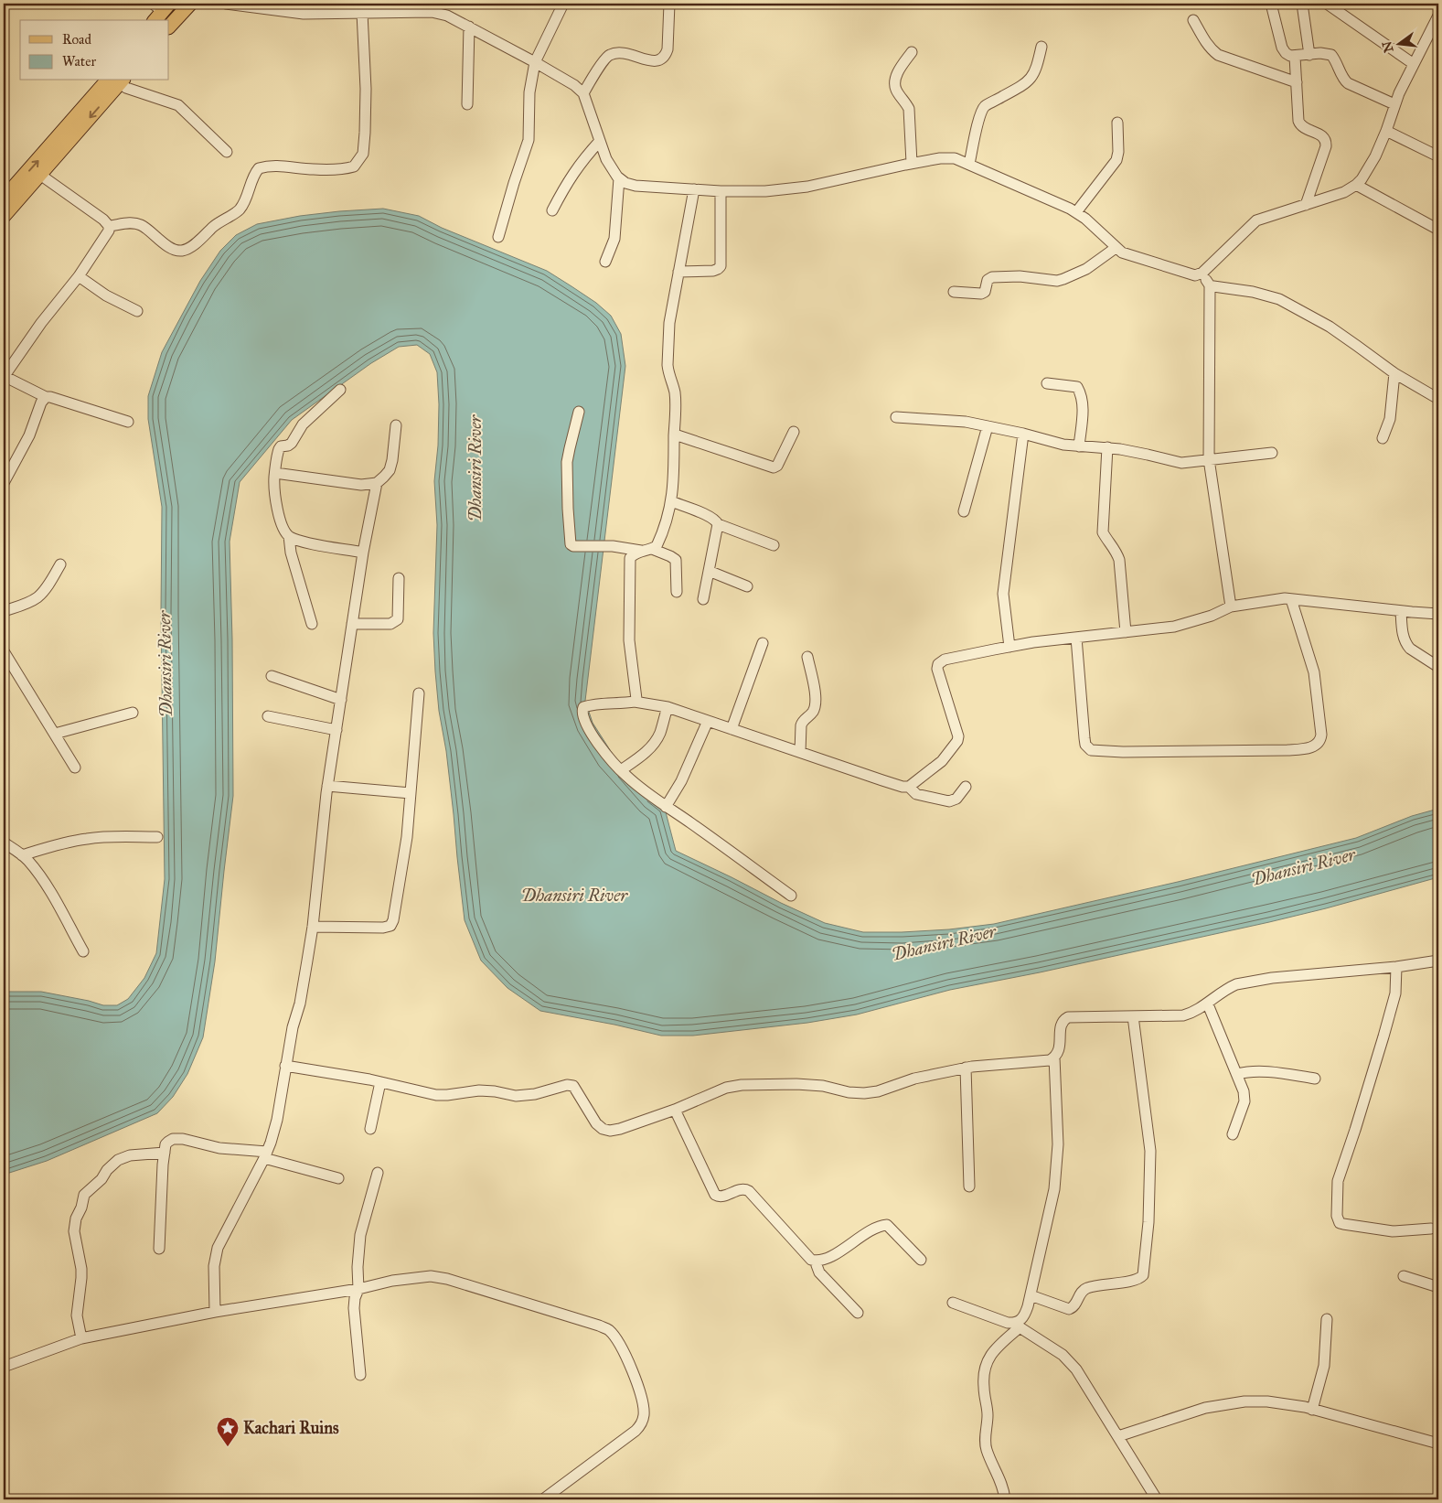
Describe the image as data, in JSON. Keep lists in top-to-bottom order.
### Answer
{
  "water": ["Dhansiri River"],
  "places": {
    "place": ["Kachari Ruins"]
  },
  "legend": ["Road", "Water"],
  "north": "left"
}
